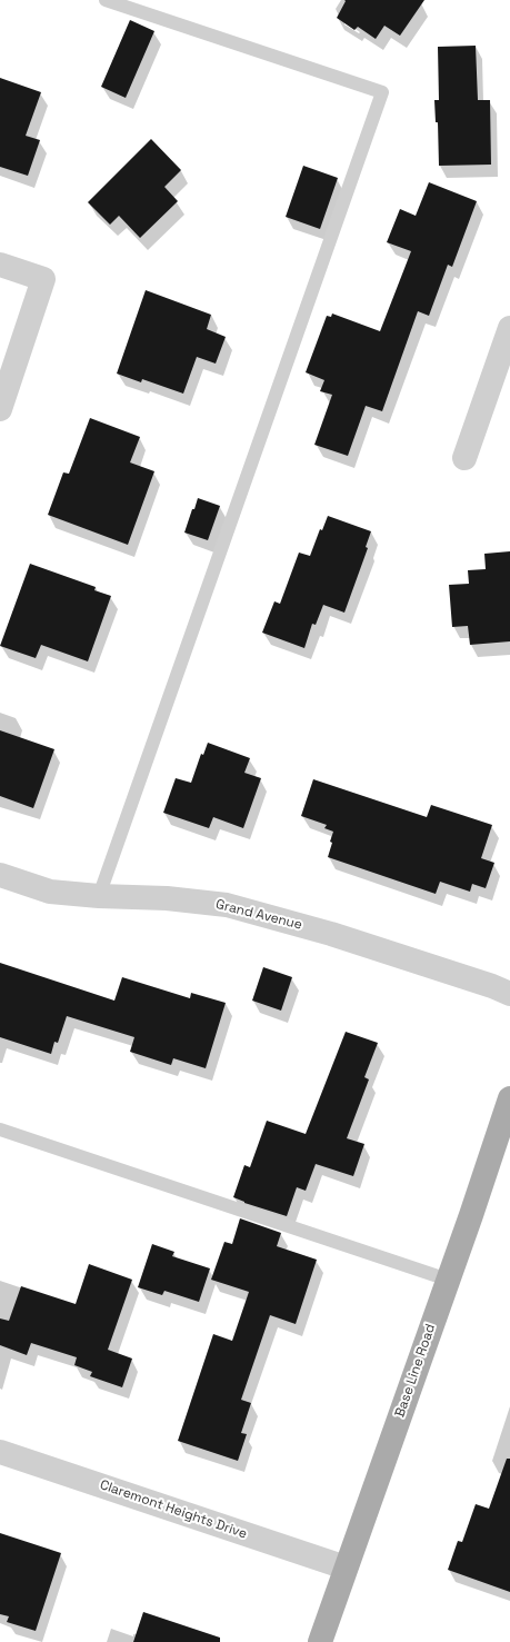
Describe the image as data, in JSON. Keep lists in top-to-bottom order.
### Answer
{
  "streets": {
    "main road": ["Base Line Road"],
    "street": ["Grand Avenue", "Claremont Heights Drive"]
  },
  "crossings": [
    ["Base Line Road", "Claremont Heights Drive"]
  ]
}
